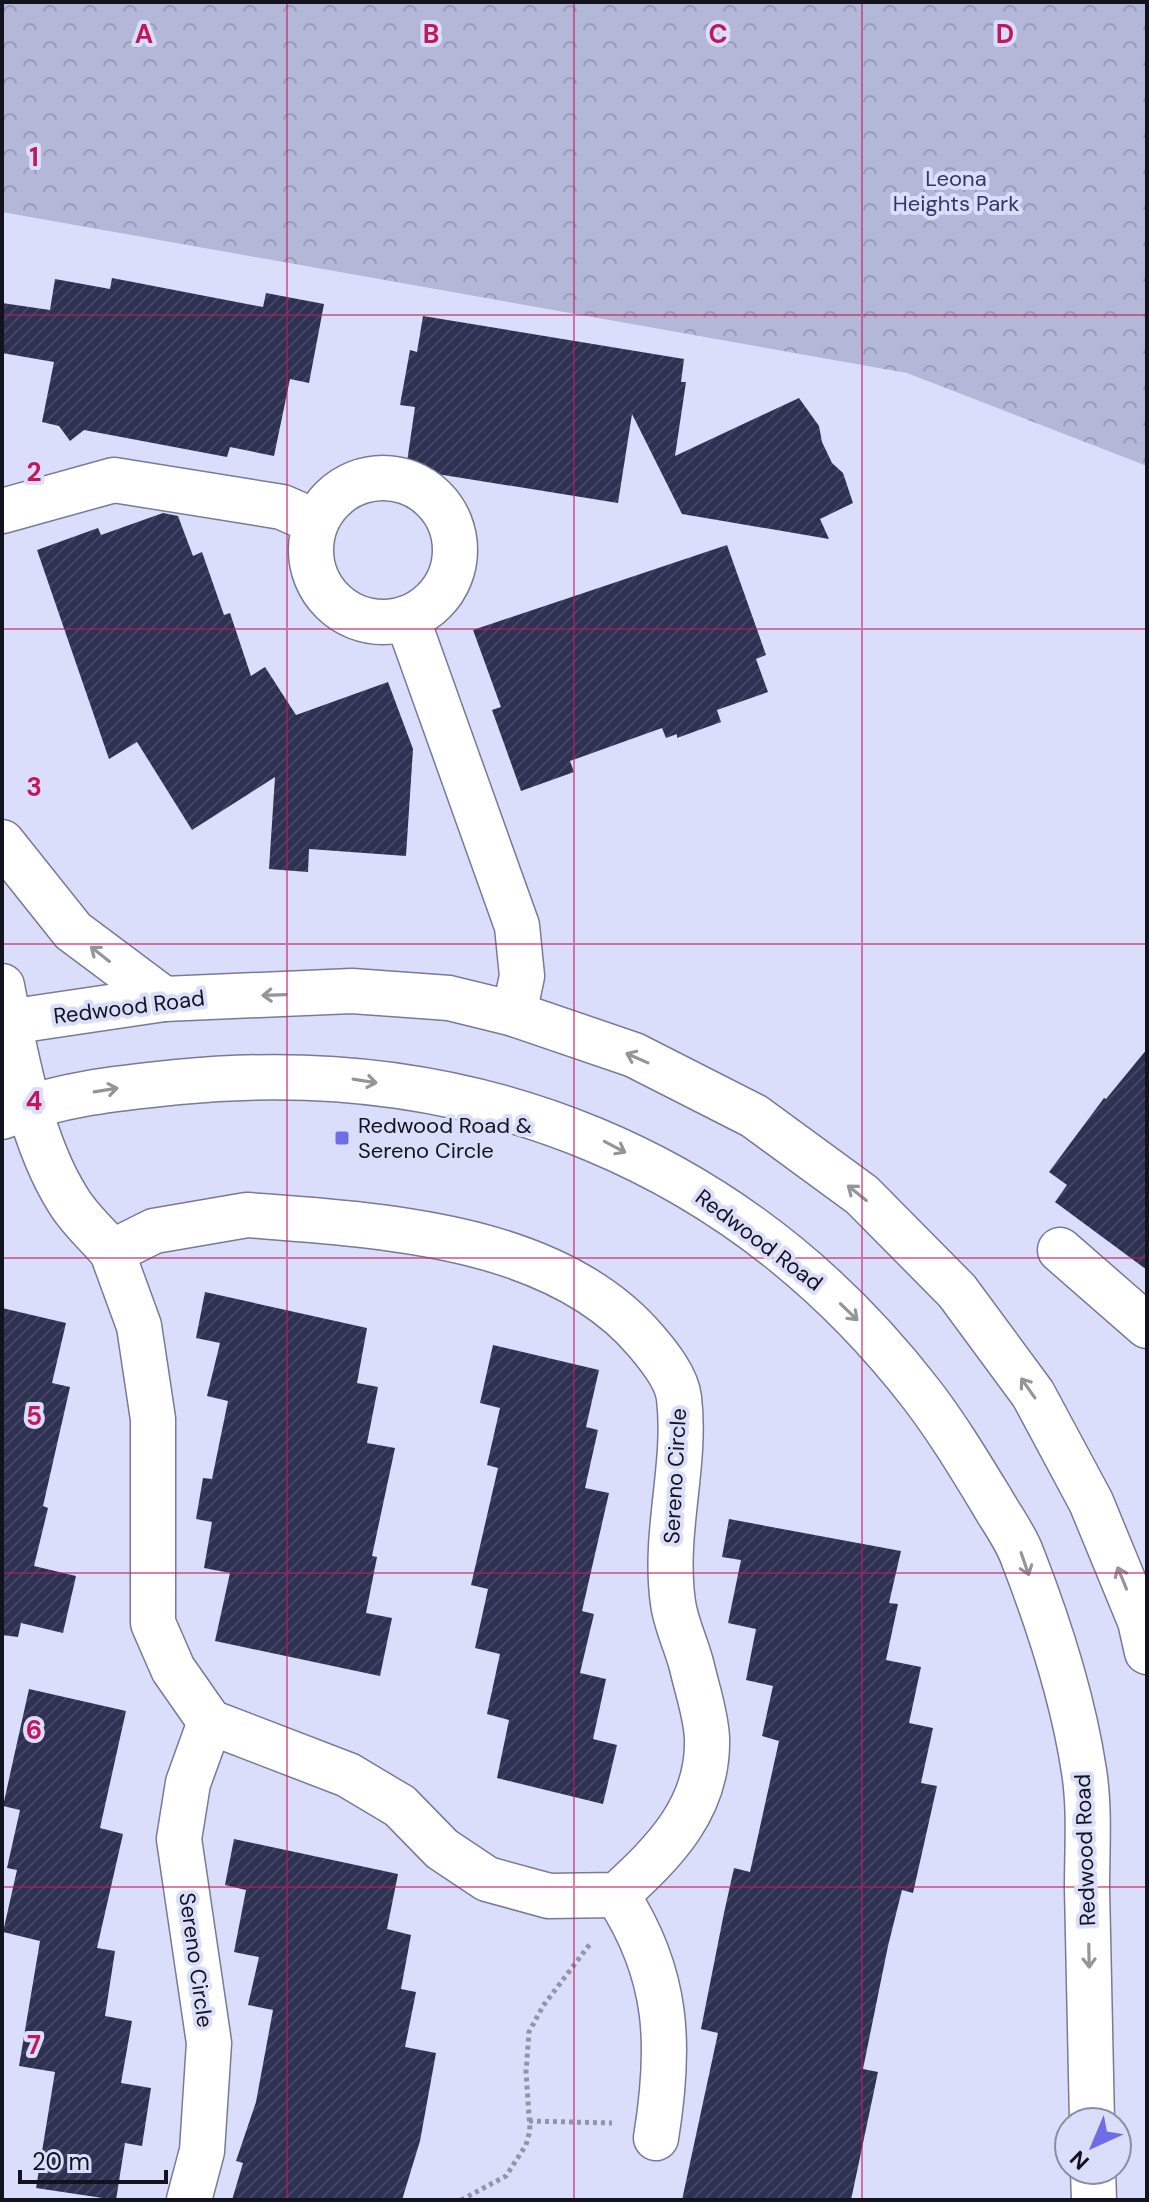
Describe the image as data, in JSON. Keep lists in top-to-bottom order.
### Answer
{
  "streets": {
    "main road": ["Redwood Road", "Sereno Circle"]
  },
  "parks": ["Leona Heights Park"],
  "places": {
    "transit": ["Redwood Road & Sereno Circle"]
  },
  "scale_bar": "20 m",
  "north": "bottom left",
  "grid": {
    "columns": [
      "A",
      "B",
      "C",
      "D"
    ],
    "rows": [
      "1",
      "2",
      "3",
      "4",
      "5",
      "6",
      "7"
    ]
  }
}
